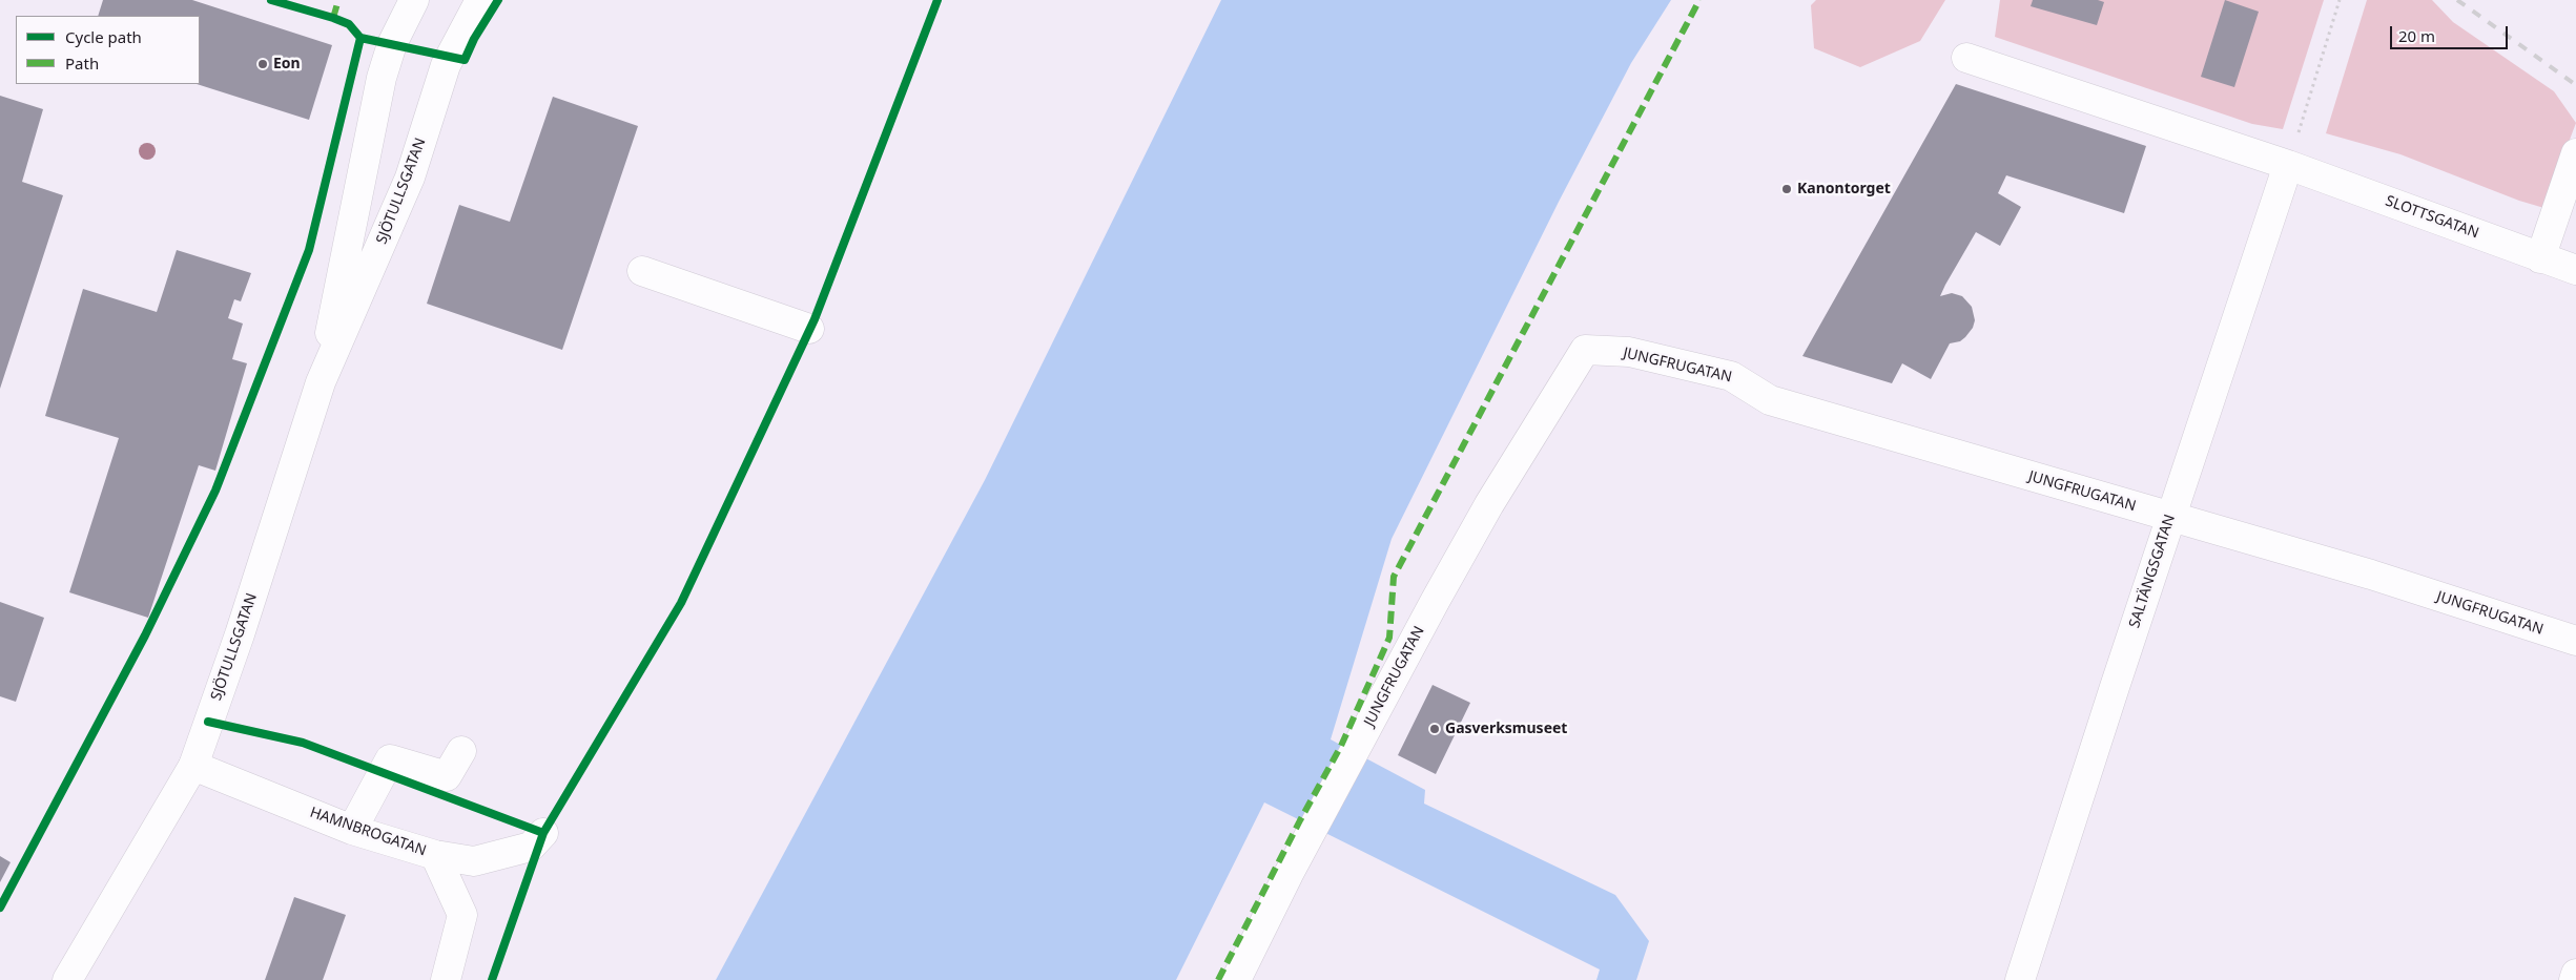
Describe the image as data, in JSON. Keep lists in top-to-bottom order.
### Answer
{
  "streets": {
    "street": [
      "SJÖTULLSGATAN",
      "SLOTTSGATAN",
      "JUNGFRUGATAN",
      "SALTÄNGSGATAN",
      "HAMNBROGATAN"
    ]
  },
  "crossings": [
    ["SJÖTULLSGATAN", "HAMNBROGATAN"],
    ["SLOTTSGATAN", "SALTÄNGSGATAN"],
    ["JUNGFRUGATAN", "SALTÄNGSGATAN"]
  ],
  "places": ["Eon", "Kanontorget", "Gasverksmuseet"],
  "legend": ["Cycle path", "Path"],
  "scale_bar": "20 m"
}
